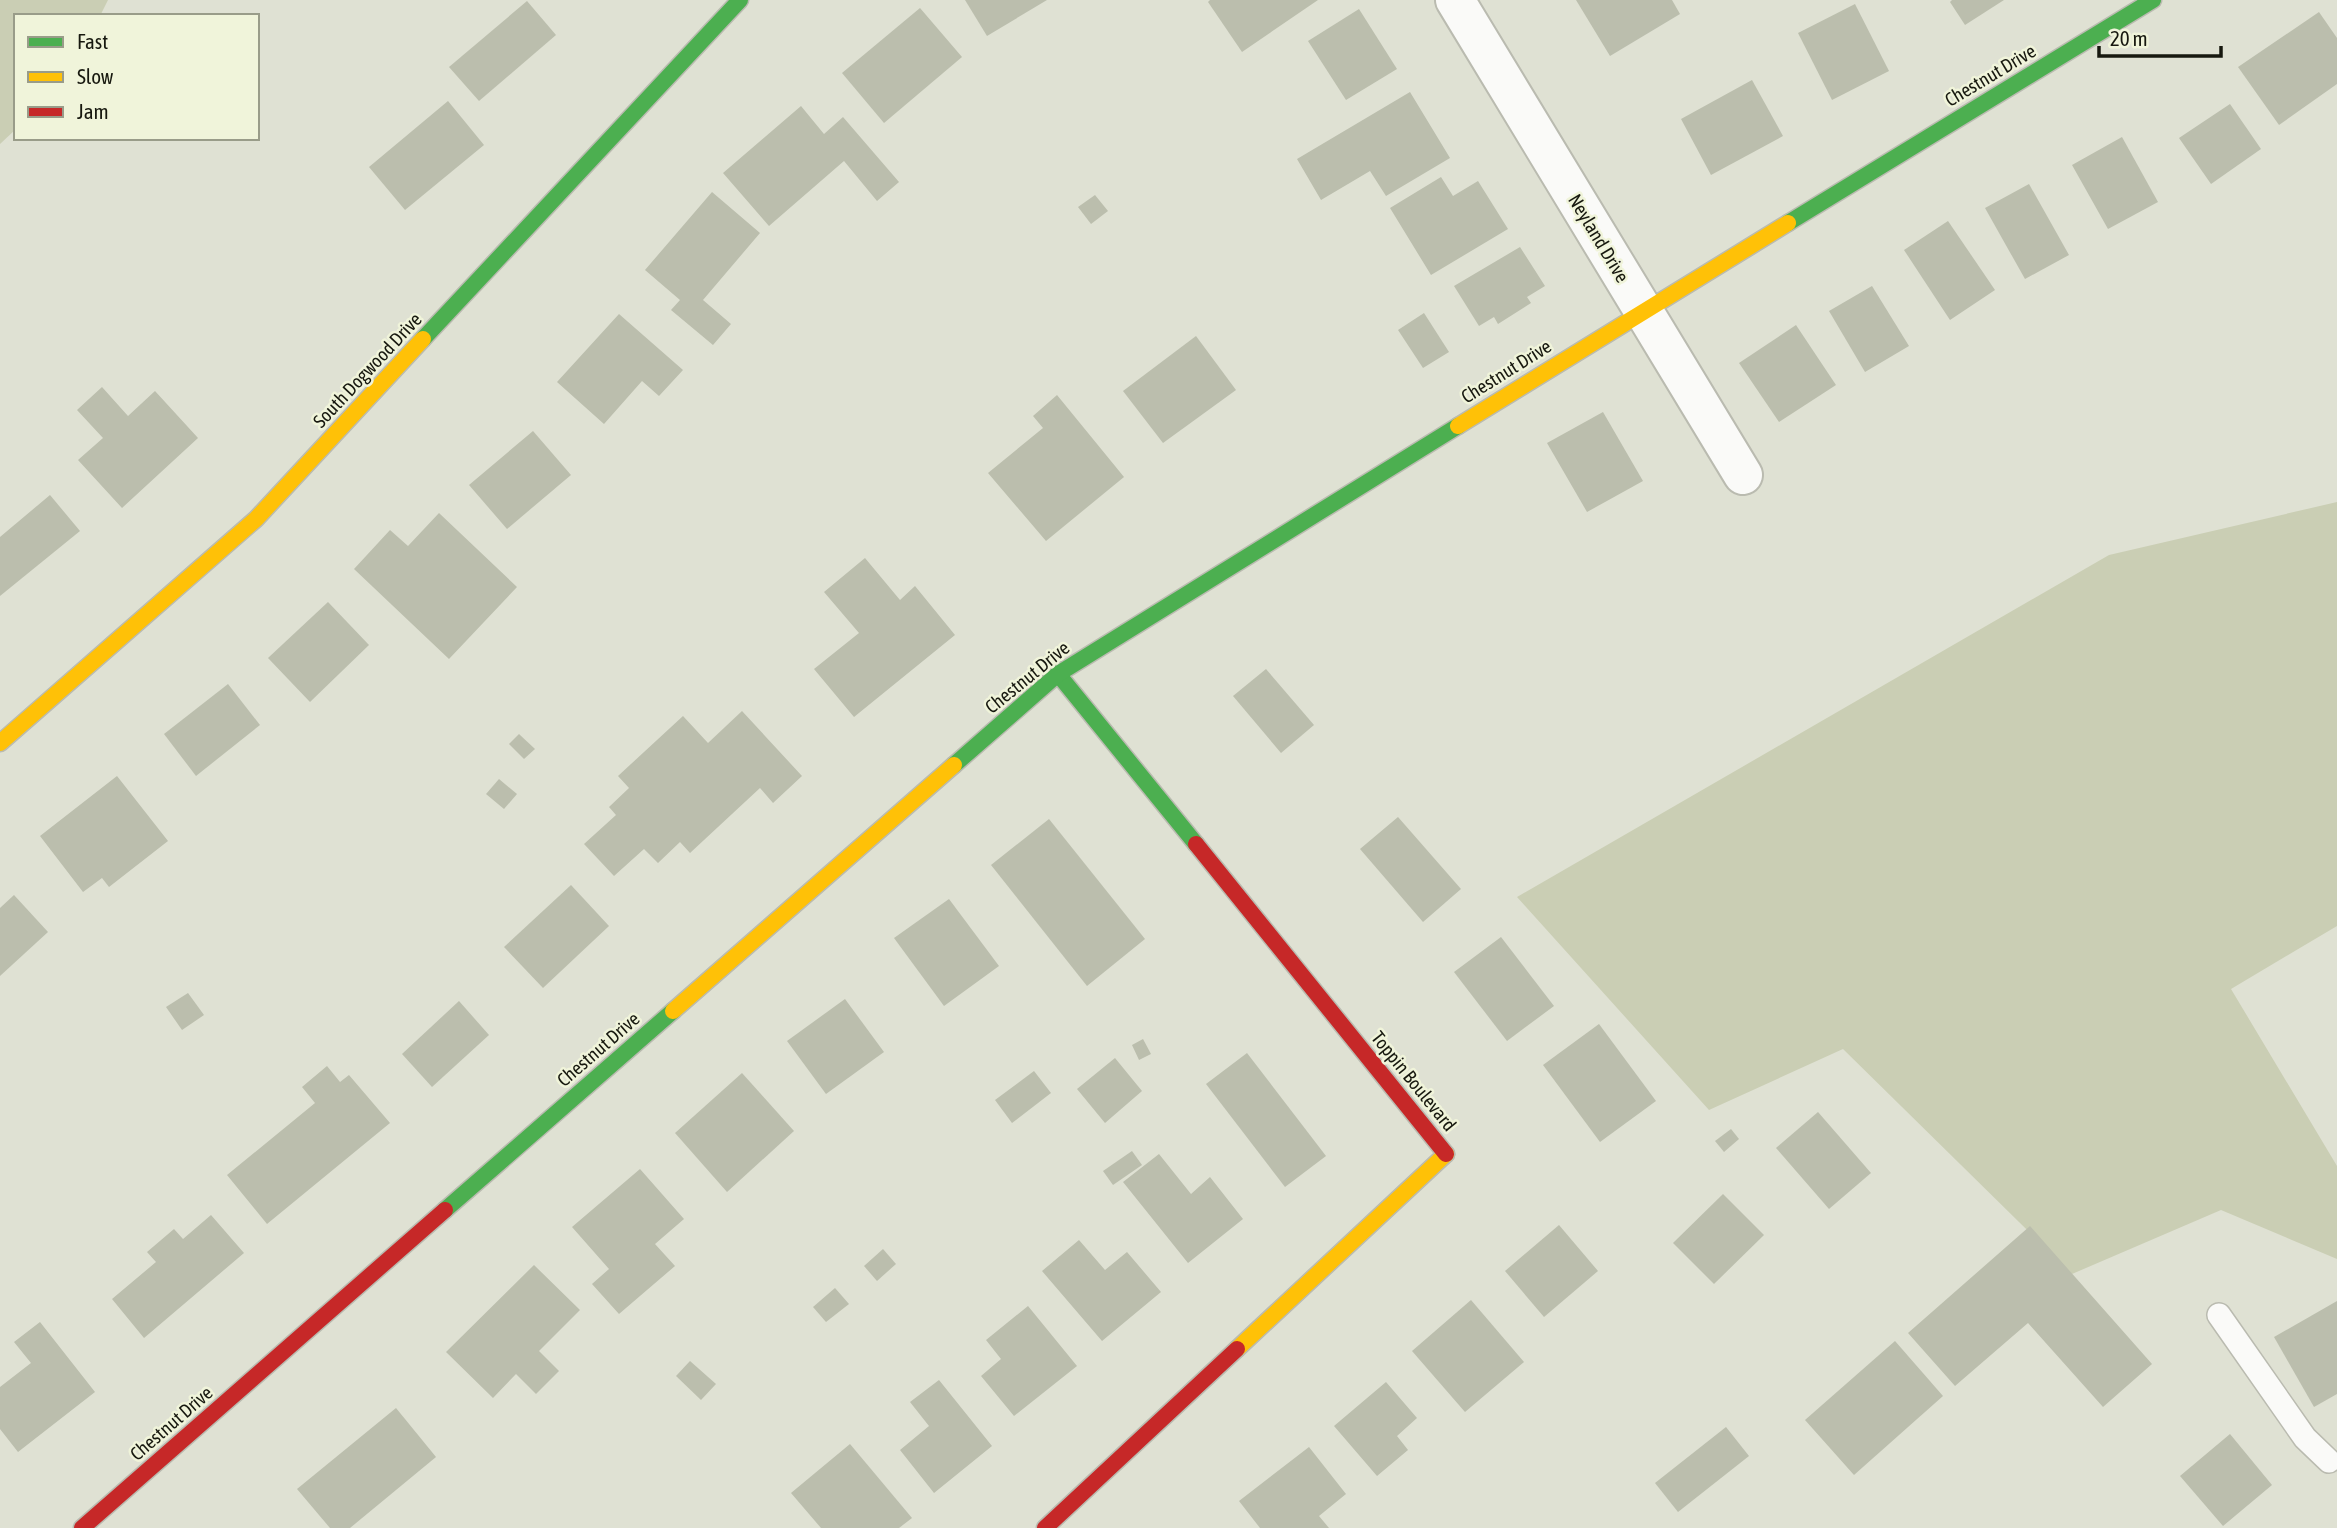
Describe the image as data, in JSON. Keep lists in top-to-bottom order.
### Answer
{
  "streets": {
    "street": [
      "Chestnut Drive",
      "Neyland Drive",
      "South Dogwood Drive",
      "Toppin Boulevard"
    ]
  },
  "crossings": [
    ["Chestnut Drive", "Neyland Drive"],
    ["Chestnut Drive", "Toppin Boulevard"]
  ],
  "legend": ["Fast", "Slow", "Jam"],
  "scale_bar": "20 m"
}
